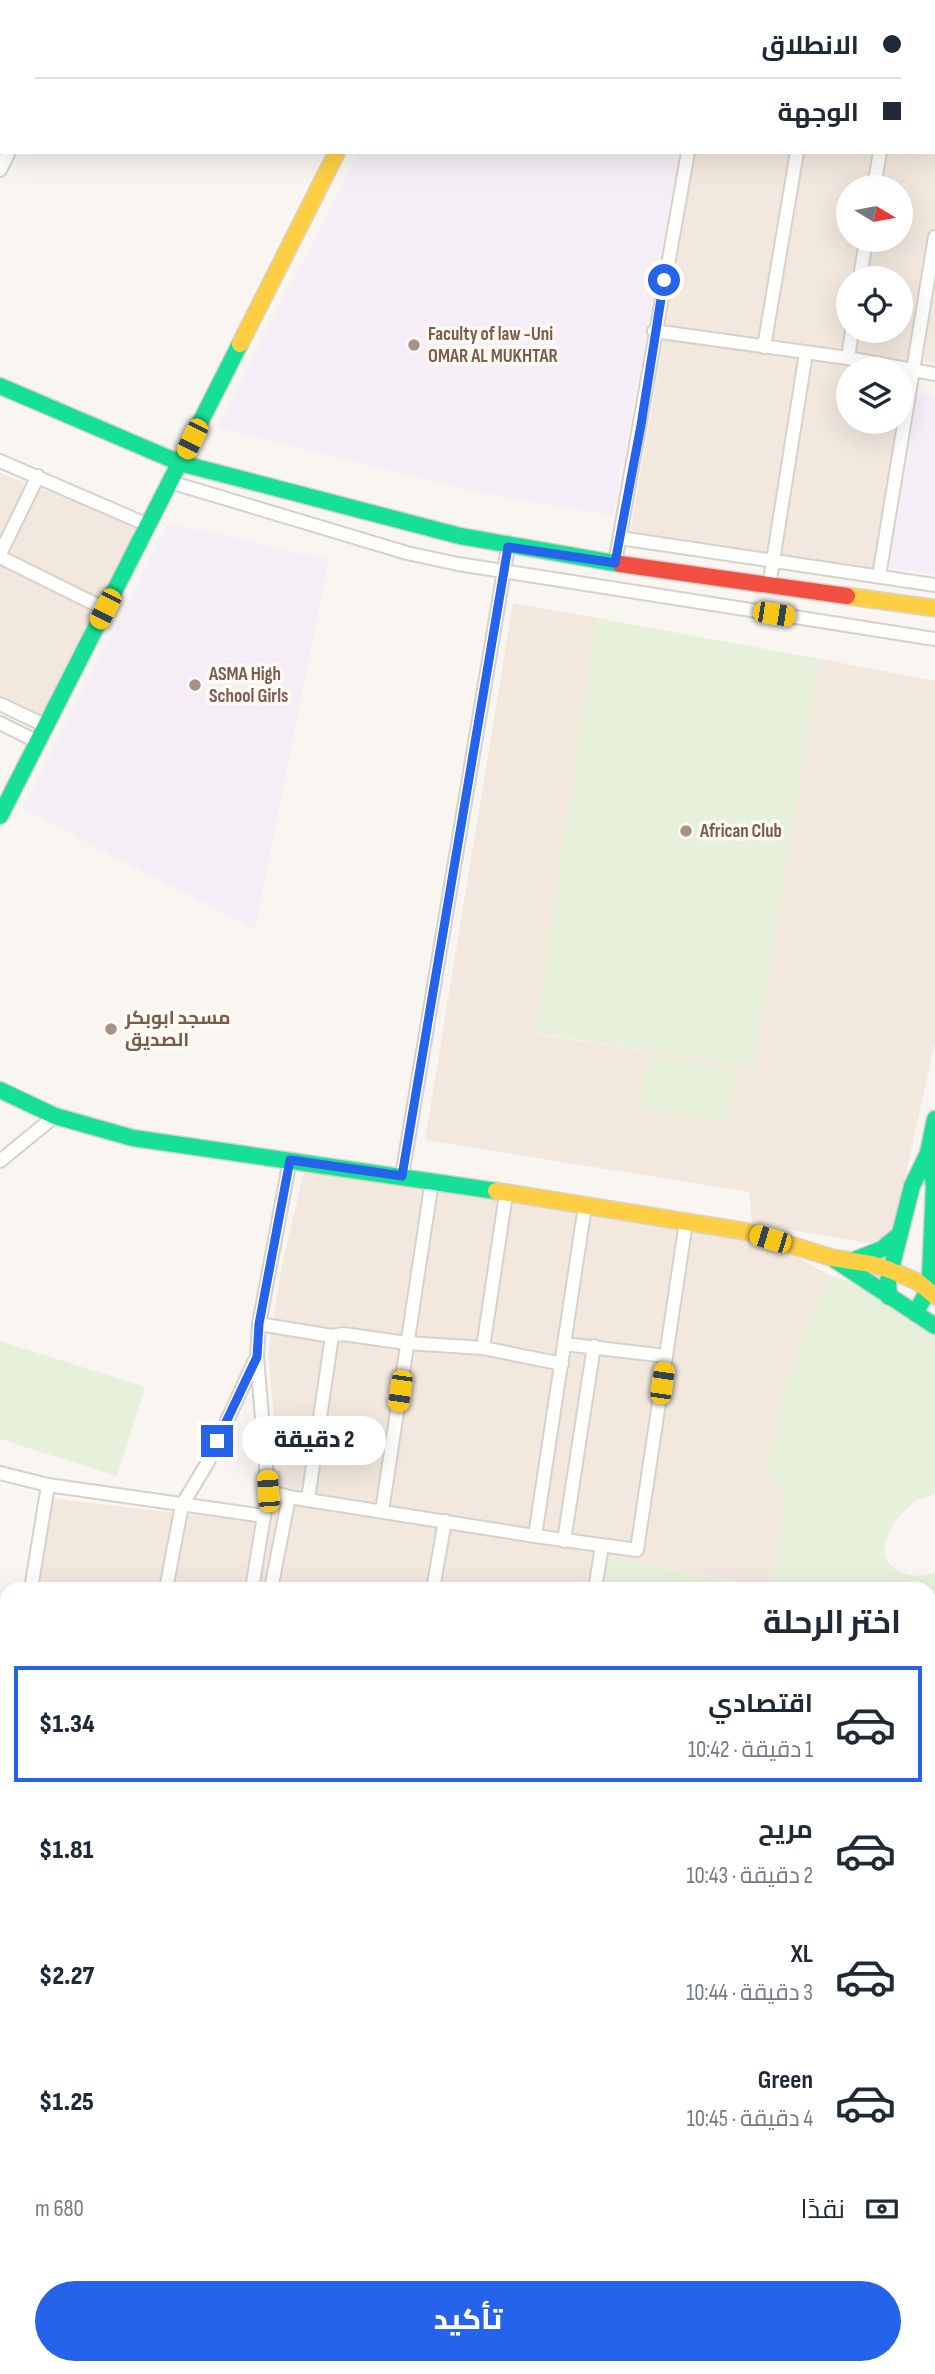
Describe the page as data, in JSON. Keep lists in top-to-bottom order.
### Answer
{
  "places": [
    "Faculty of law -Uni OMAR AL MUKHTAR",
    "ASMA High School Girls",
    "African Club",
    "مسجد ابوبكر الصديق"
  ],
  "north": "right",
  "page": {
    "banner": ["الانطلاق", "الوجهة"],
    "bubble": "2 دقيقة",
    "heading": "اختر الرحلة",
    "list": [
      {
        "name": "اقتصادي",
        "note": "1 دقيقة · 10:42",
        "value": "$1.34"
      },
      {
        "name": "مريح",
        "note": "2 دقيقة · 10:43",
        "value": "$1.81"
      },
      {
        "name": "XL",
        "note": "3 دقيقة · 10:44",
        "value": "$2.27"
      },
      {
        "name": "Green",
        "note": "4 دقيقة · 10:45",
        "value": "$1.25"
      }
    ],
    "pay": ["نقدًا", "680 m"],
    "buttons": "تأكيد"
  }
}
